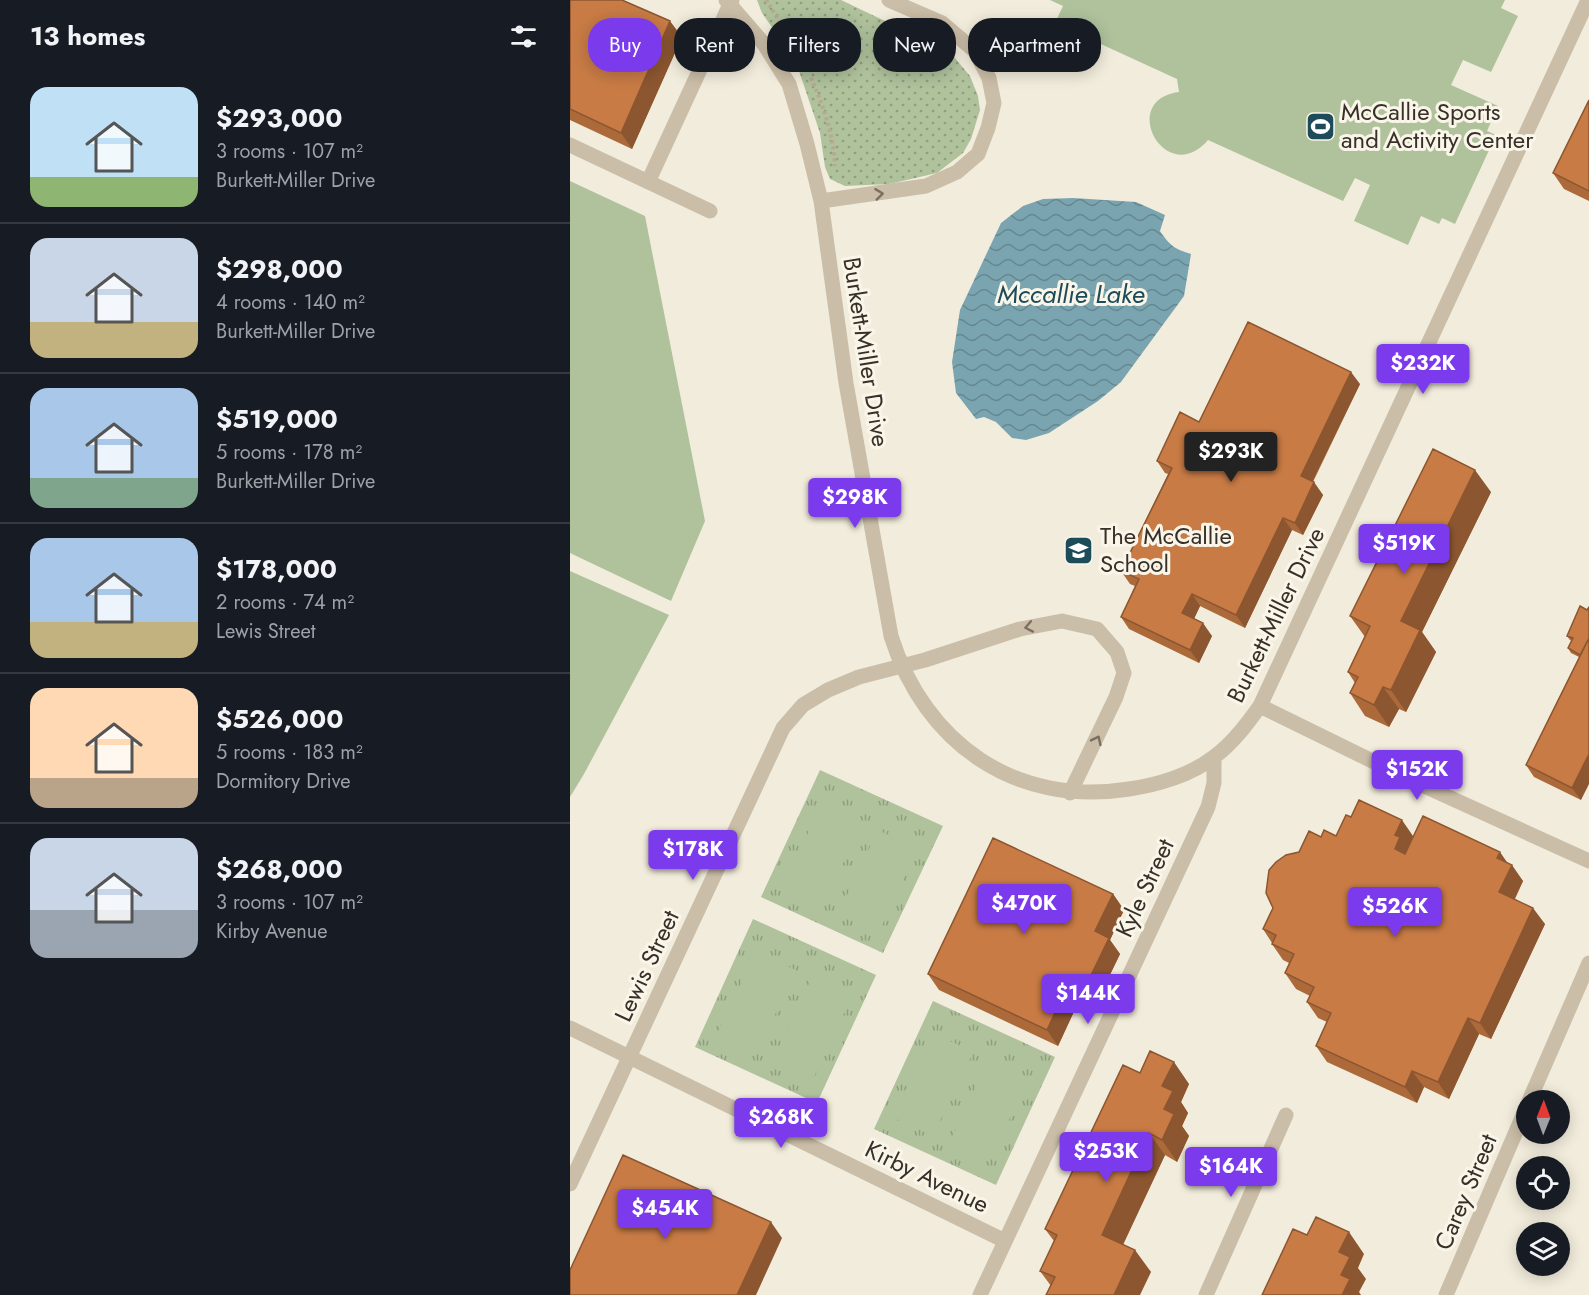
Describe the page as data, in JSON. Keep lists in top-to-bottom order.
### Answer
{
  "streets": {
    "street": [
      "Burkett-Miller Drive",
      "Kyle Street",
      "Lewis Street",
      "Kirby Avenue",
      "Carey Street"
    ]
  },
  "crossings": [
    ["Burkett-Miller Drive", "Kyle Street"],
    ["Burkett-Miller Drive", "Lewis Street"],
    ["Kyle Street", "Kirby Avenue"],
    ["Lewis Street", "Kirby Avenue"]
  ],
  "water": ["Mccallie Lake"],
  "places": {
    "sports": ["McCallie Sports and Activity Center"],
    "school or university": ["The McCallie School"]
  },
  "north": "top",
  "page": {
    "heading": "13 homes",
    "chip": [
      "Buy",
      "Rent",
      "Filters",
      "New",
      "Apartment"
    ],
    "list": [
      {
        "name": "$293,000",
        "note": "3 rooms · 107 m² · Burkett-Miller Drive"
      },
      {
        "name": "$298,000",
        "note": "4 rooms · 140 m² · Burkett-Miller Drive"
      },
      {
        "name": "$519,000",
        "note": "5 rooms · 178 m² · Burkett-Miller Drive"
      },
      {
        "name": "$178,000",
        "note": "2 rooms · 74 m² · Lewis Street"
      },
      {
        "name": "$526,000",
        "note": "5 rooms · 183 m² · Dormitory Drive"
      },
      {
        "name": "$268,000",
        "note": "3 rooms · 107 m² · Kirby Avenue"
      }
    ],
    "price": [
      "$232K",
      "$293K",
      "$298K",
      "$519K",
      "$152K",
      "$178K",
      "$470K",
      "$526K",
      "$144K",
      "$268K",
      "$253K",
      "$164K",
      "$454K"
    ]
  }
}
